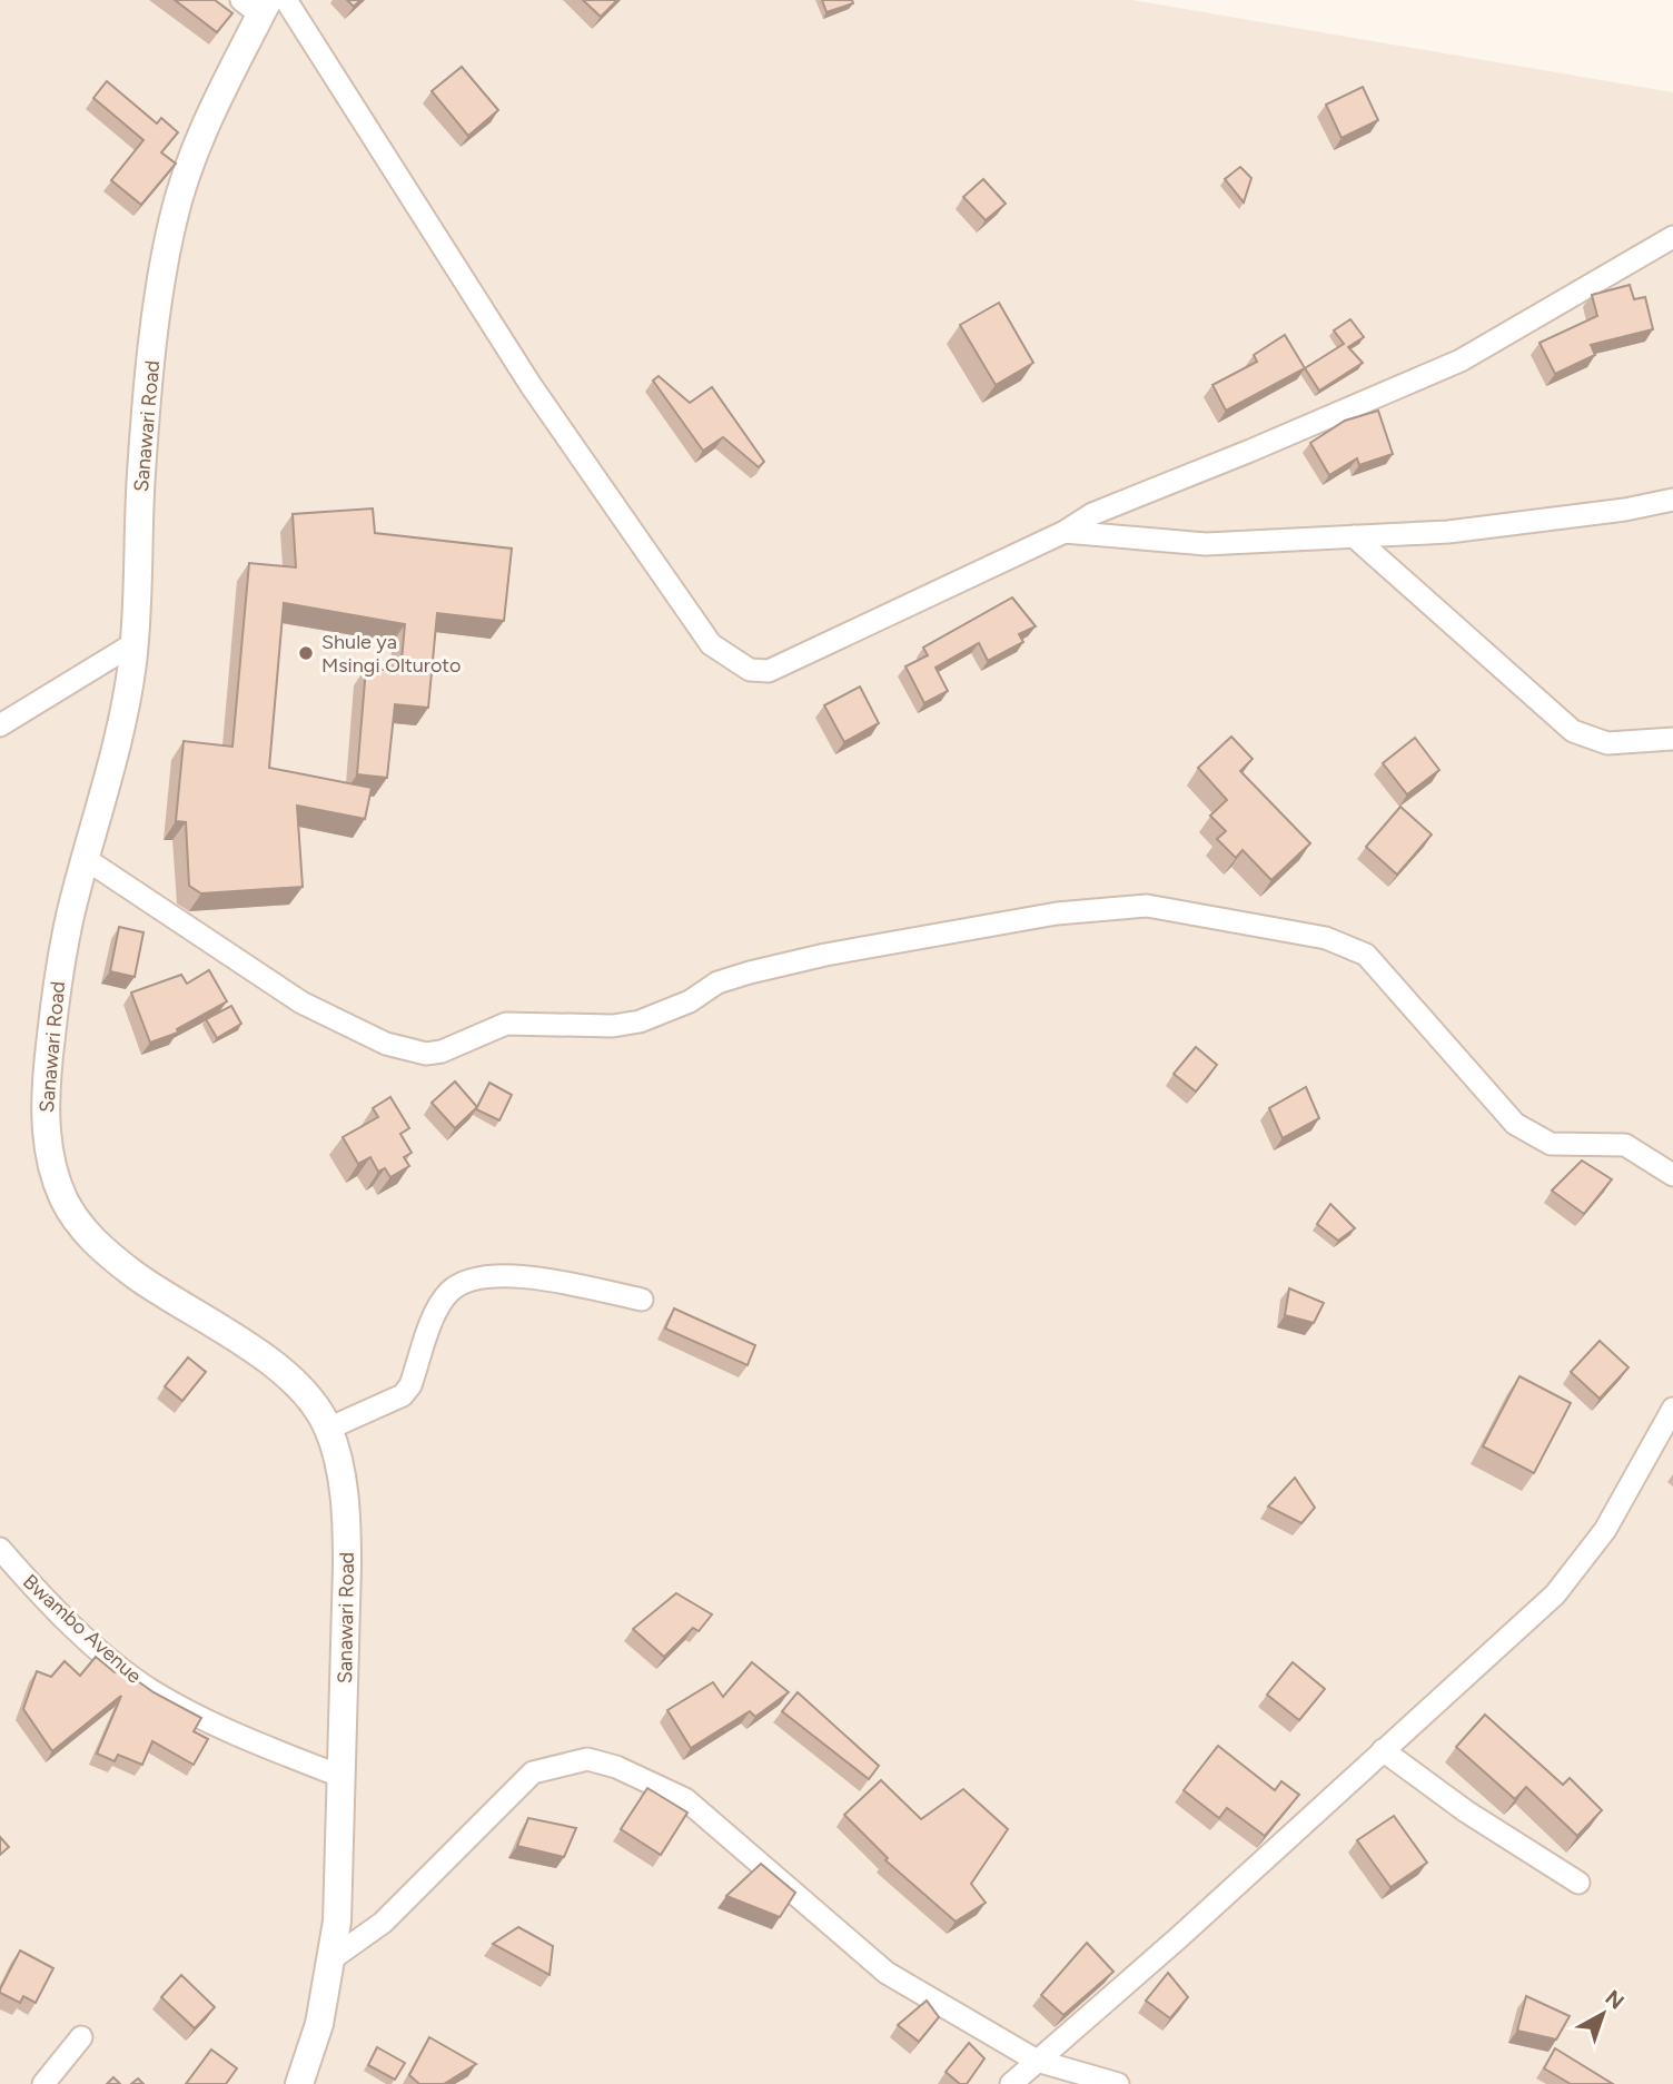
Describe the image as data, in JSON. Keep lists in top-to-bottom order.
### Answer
{
  "streets": {
    "street": ["Sanawari Road", "Bwambo Avenue"]
  },
  "crossings": [
    ["Sanawari Road", "Bwambo Avenue"]
  ],
  "places": ["Shule ya Msingi Olturoto"],
  "north": "top right"
}
